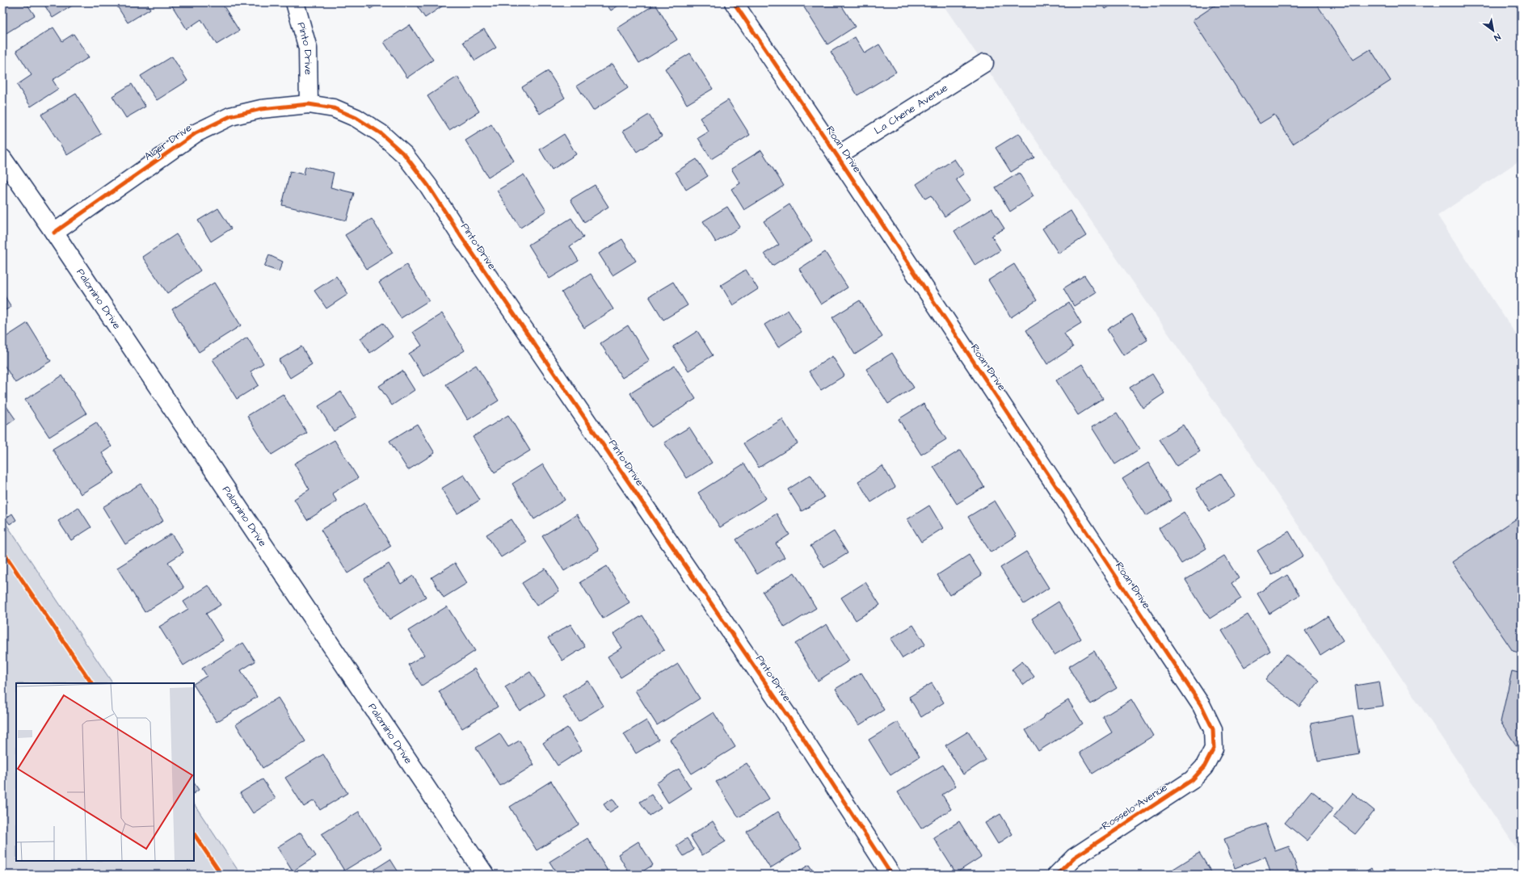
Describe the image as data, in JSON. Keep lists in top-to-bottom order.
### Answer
{
  "streets": {
    "street": [
      "Pinto Drive",
      "La Chene Avenue",
      "Alger Drive",
      "Roan Drive",
      "Palomino Drive",
      "Rosselo Avenue"
    ]
  },
  "crossings": [
    ["Pinto Drive", "Alger Drive"],
    ["La Chene Avenue", "Roan Drive"],
    ["Alger Drive", "Palomino Drive"],
    ["Roan Drive", "Rosselo Avenue"]
  ],
  "north": "bottom right"
}
